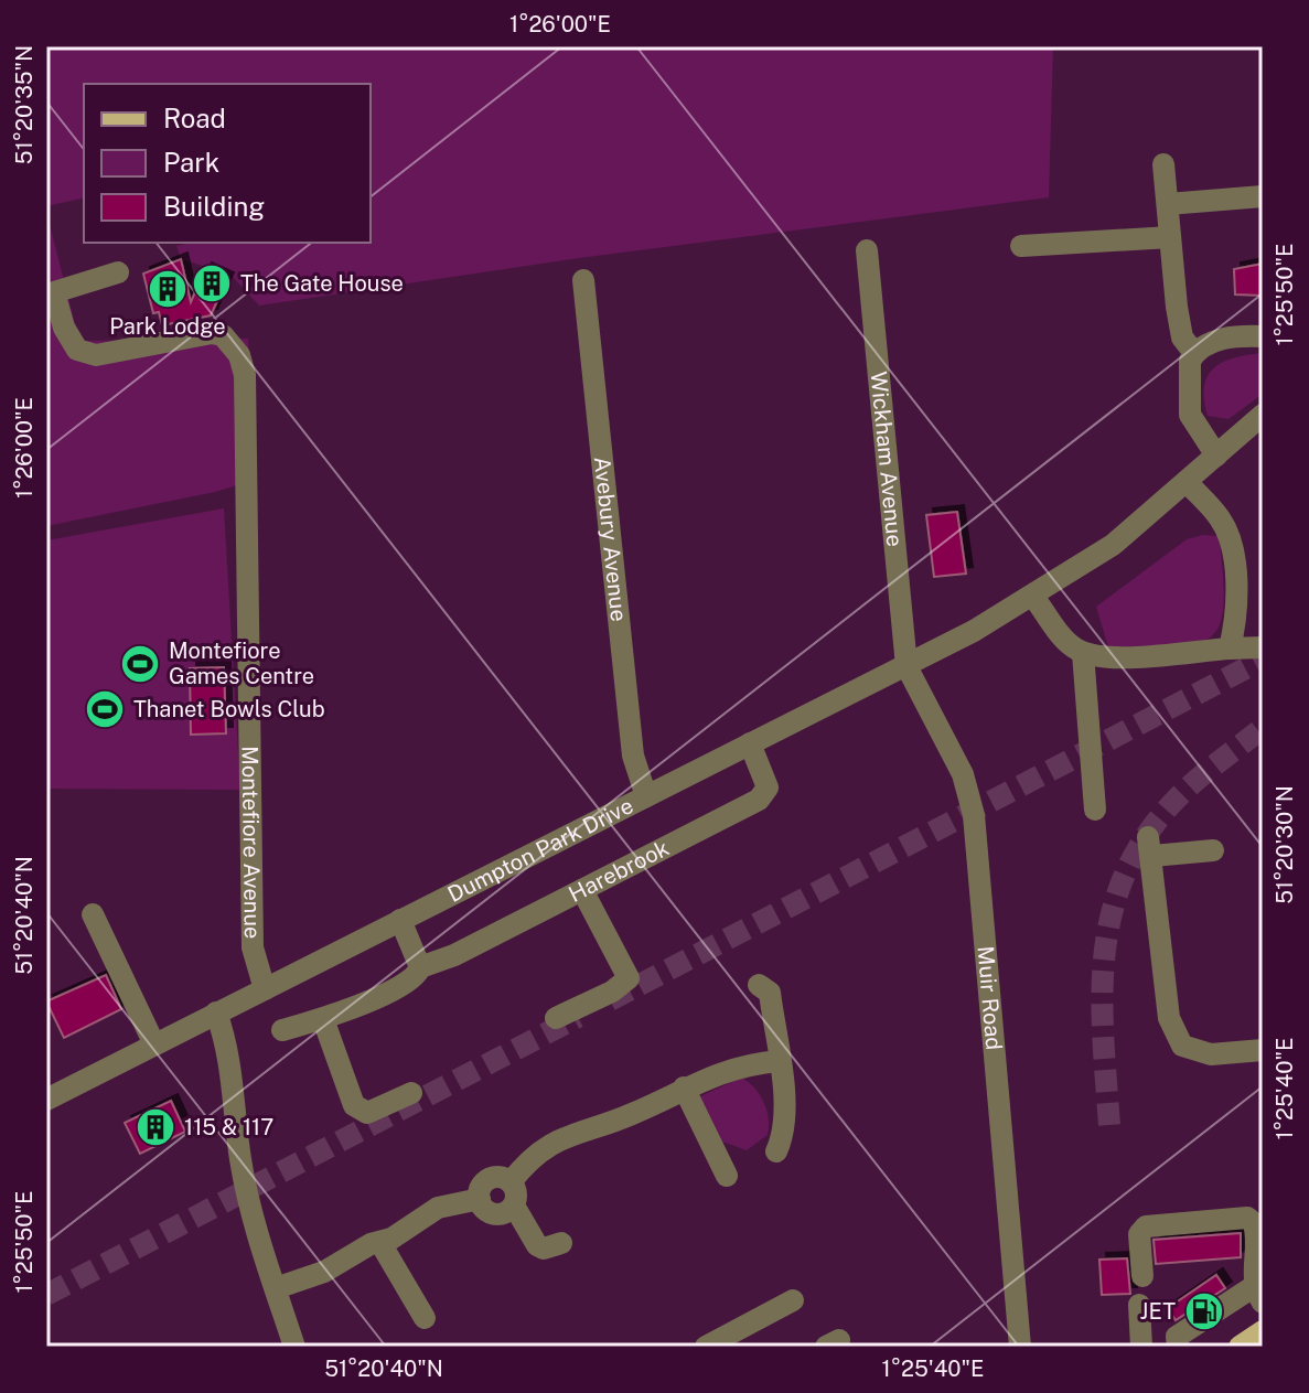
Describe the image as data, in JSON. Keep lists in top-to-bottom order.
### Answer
{
  "streets": {
    "street": [
      "Wickham Avenue",
      "Avebury Avenue",
      "Montefiore Avenue",
      "Dumpton Park Drive",
      "Harebrook",
      "Muir Road"
    ]
  },
  "crossings": [
    ["Wickham Avenue", "Dumpton Park Drive"],
    ["Wickham Avenue", "Muir Road"],
    ["Avebury Avenue", "Dumpton Park Drive"],
    ["Montefiore Avenue", "Dumpton Park Drive"],
    ["Dumpton Park Drive", "Harebrook"],
    ["Dumpton Park Drive", "Muir Road"]
  ],
  "places": {
    "building": ["The Gate House", "Park Lodge", "115 & 117"],
    "sports": ["Montefiore Games Centre", "Thanet Bowls Club"],
    "fuel station": ["JET"]
  },
  "legend": ["Road", "Park", "Building"],
  "coordinates": [
    "1°26'00\"E",
    "51°20'35\"N",
    "1°25'50\"E",
    "51°20'30\"N",
    "51°20'40\"N",
    "1°25'40\"E"
  ]
}
